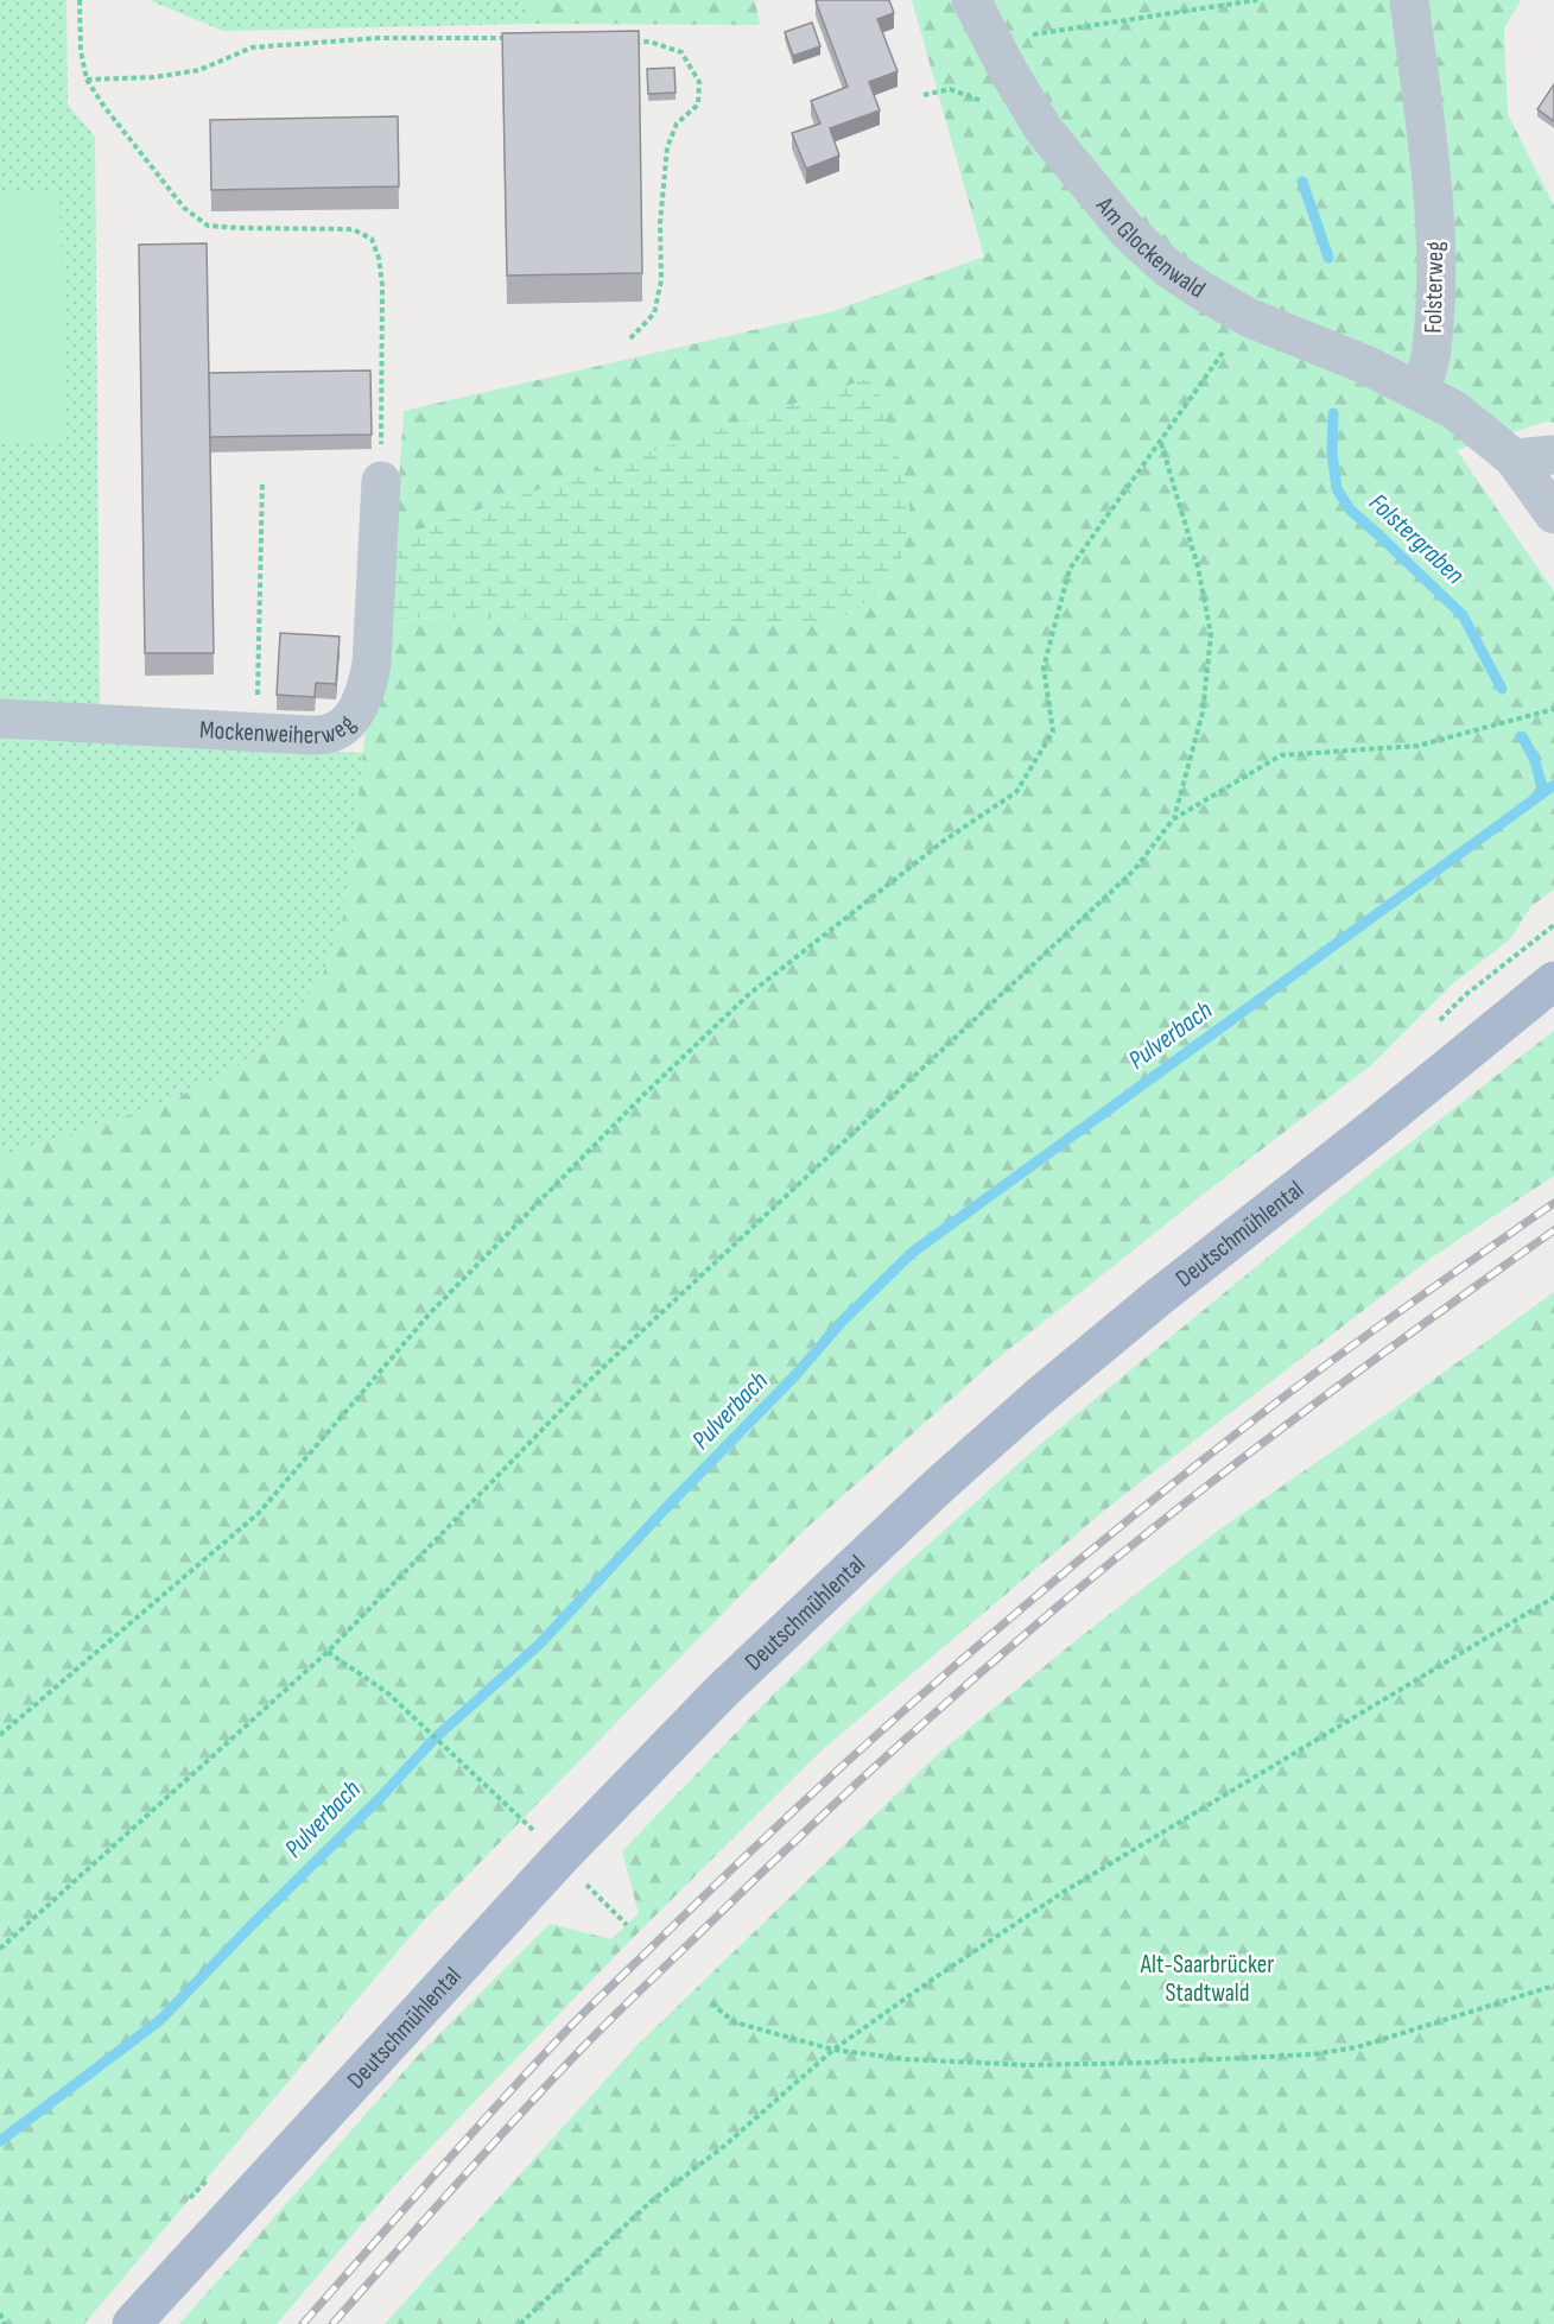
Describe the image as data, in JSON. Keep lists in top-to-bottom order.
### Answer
{
  "streets": {
    "main road": ["Deutschmühlental"],
    "street": ["Am Glockenwald", "Folsterweg", "Mockenweiherweg"]
  },
  "crossings": [
    ["Am Glockenwald", "Folsterweg"]
  ],
  "water": ["Folstergraben", "Pulverbach"],
  "parks": ["Alt-Saarbrücker Stadtwald"]
}
